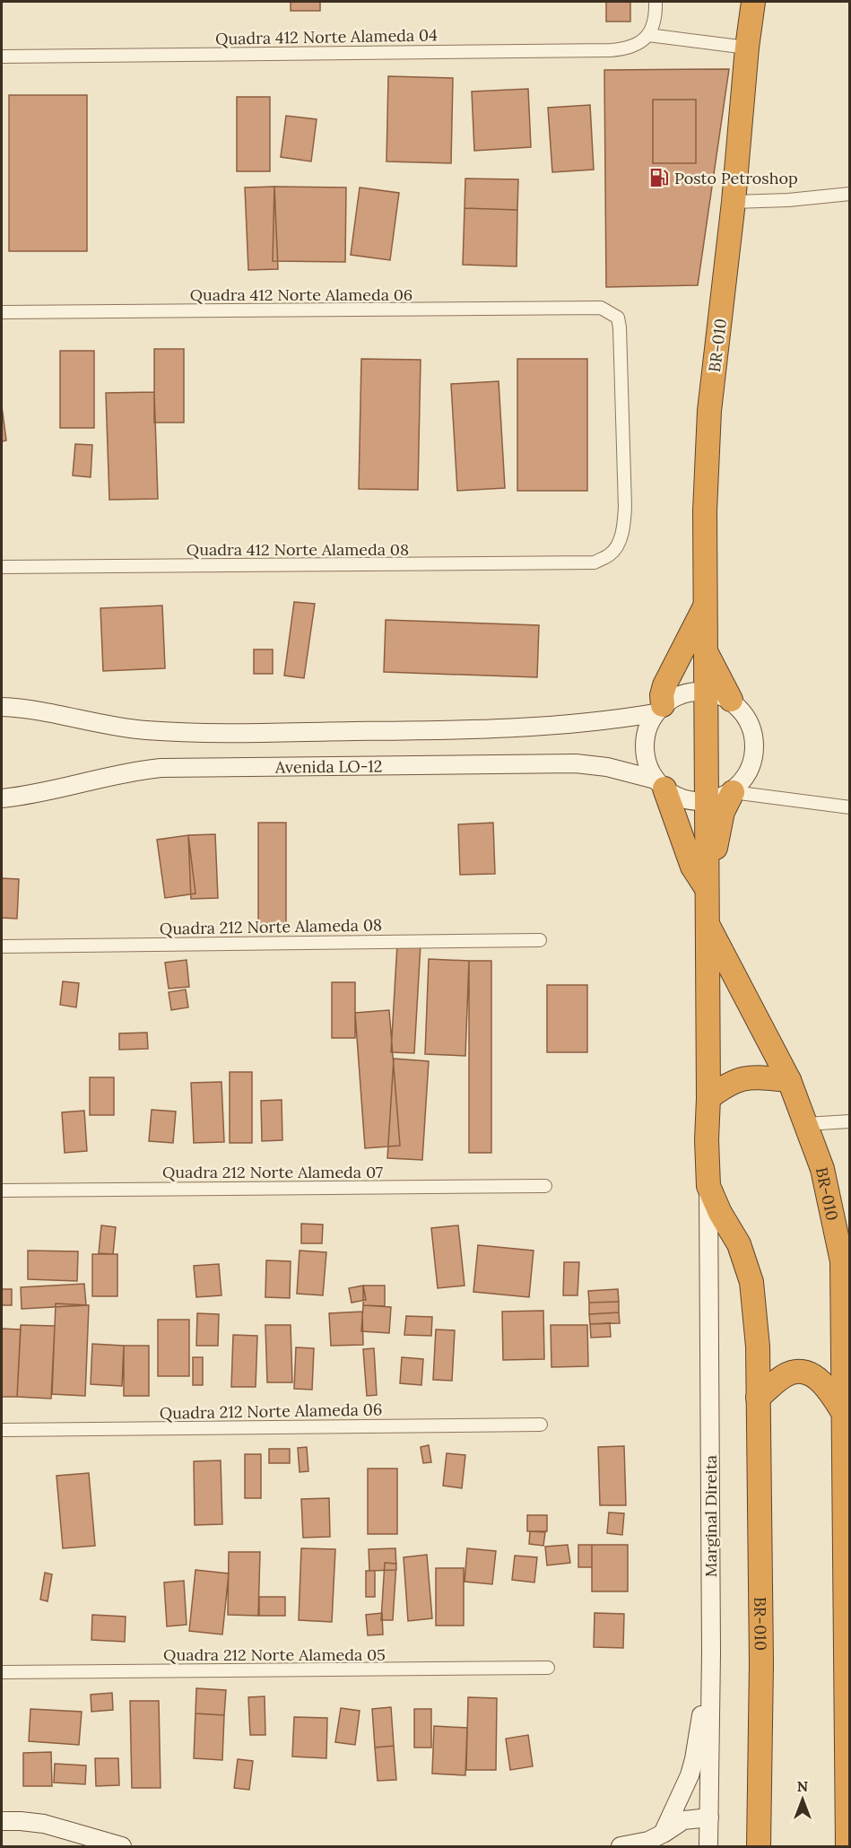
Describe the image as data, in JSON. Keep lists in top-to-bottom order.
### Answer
{
  "streets": {
    "highway": ["BR-010"],
    "street": [
      "Quadra 412 Norte Alameda 04",
      "Quadra 412 Norte Alameda 06",
      "Quadra 412 Norte Alameda 08",
      "Avenida LO-12",
      "Quadra 212 Norte Alameda 08",
      "Quadra 212 Norte Alameda 07",
      "Quadra 212 Norte Alameda 06",
      "Marginal Direita",
      "Quadra 212 Norte Alameda 05"
    ]
  },
  "crossings": [
    ["Quadra 412 Norte Alameda 06", "Quadra 412 Norte Alameda 08"],
    ["BR-010", "Avenida LO-12"],
    ["BR-010", "Marginal Direita"]
  ],
  "places": {
    "fuel station": ["Posto Petroshop"]
  },
  "north": "top"
}
